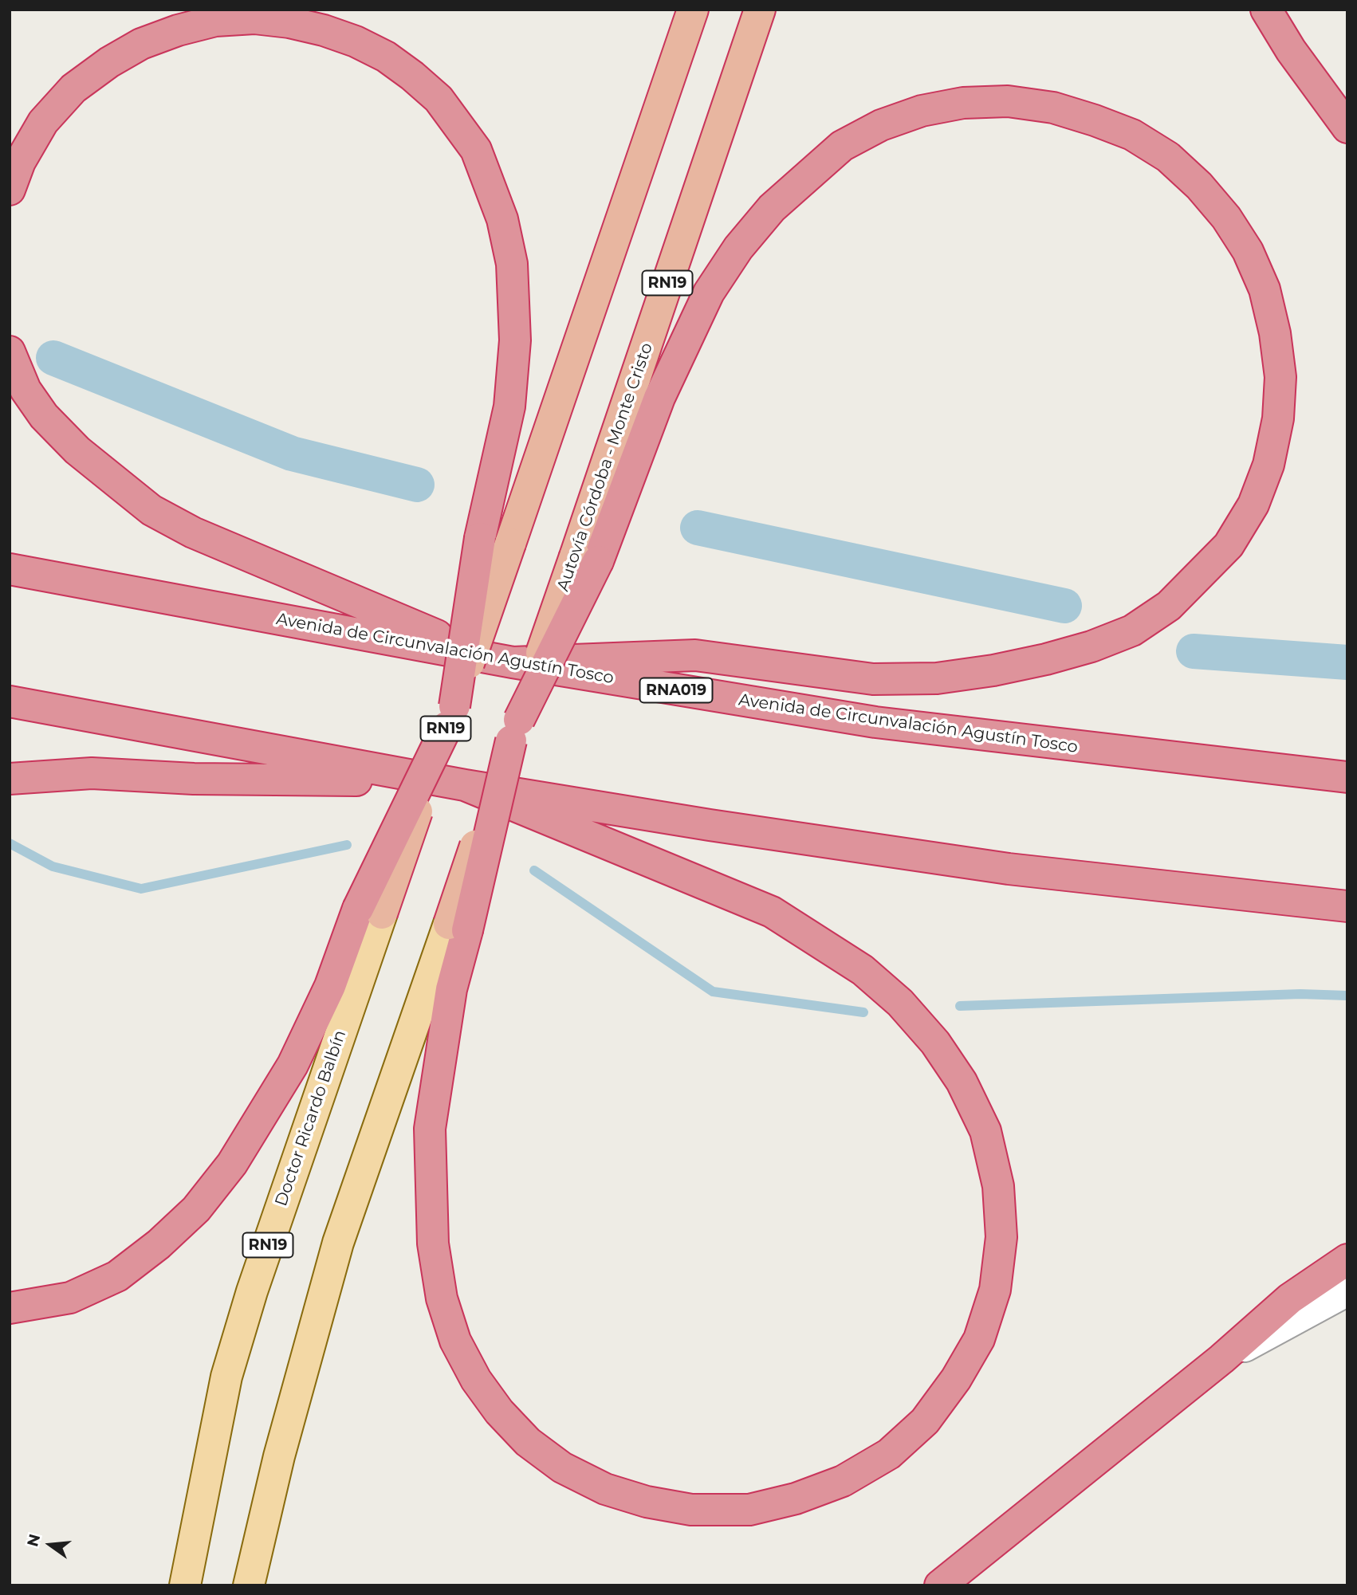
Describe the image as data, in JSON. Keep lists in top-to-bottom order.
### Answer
{
  "streets": {
    "highway": [
      "RN19",
      "Autovía Córdoba - Monte Cristo",
      "Avenida de Circunvalación Agustín Tosco",
      "RNA019"
    ],
    "main road": ["Doctor Ricardo Balbín"]
  },
  "north": "left"
}
